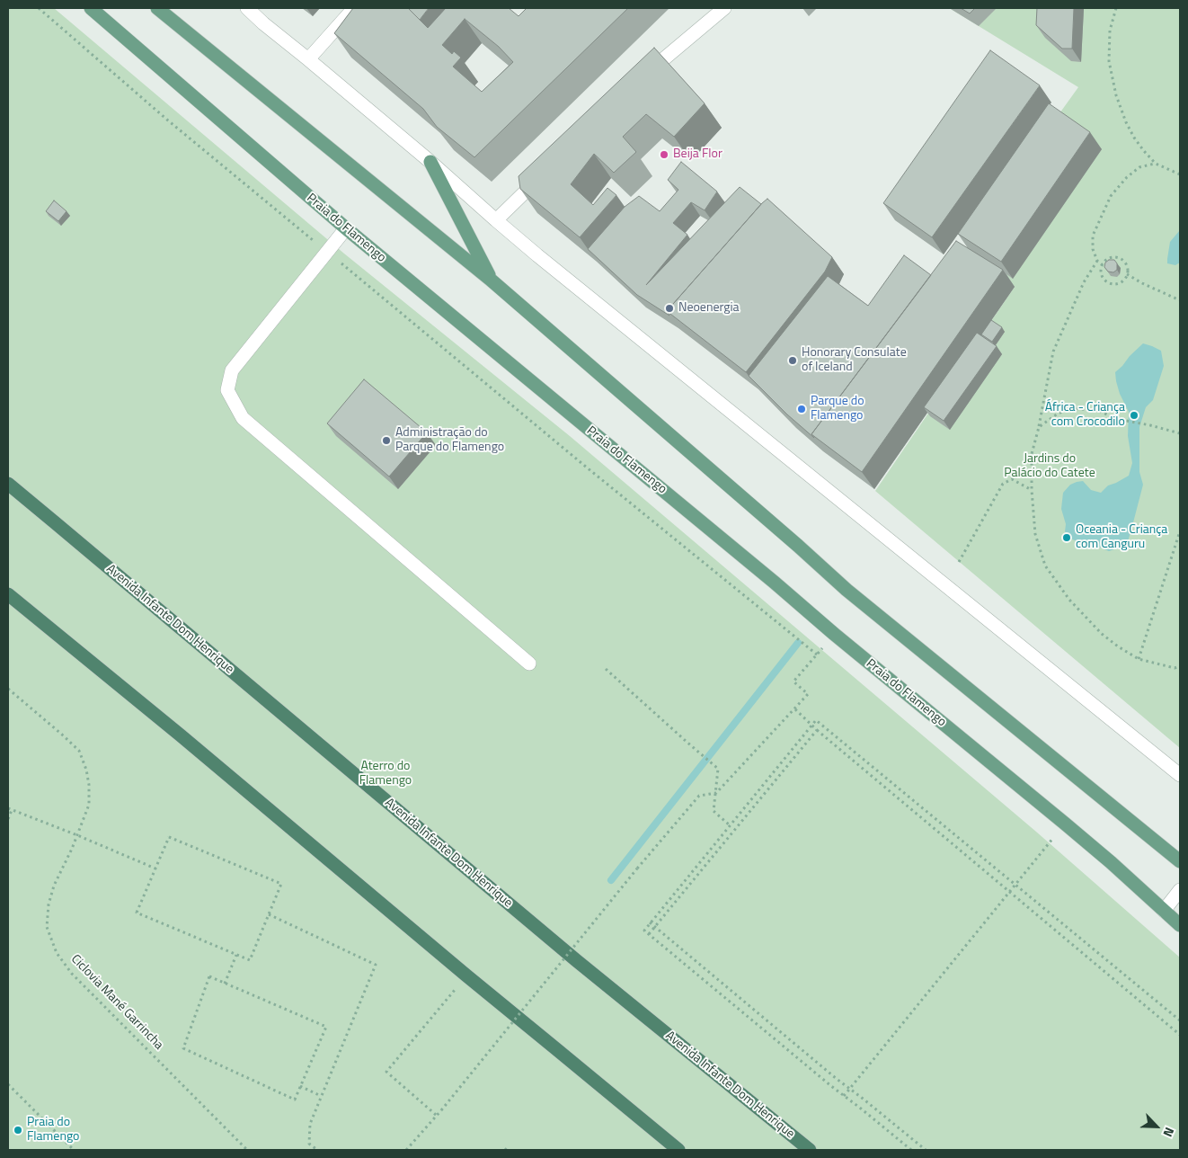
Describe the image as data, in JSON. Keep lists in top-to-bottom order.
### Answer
{
  "streets": {
    "highway": ["Avenida Infante Dom Henrique"],
    "main road": ["Praia do Flamengo"],
    "path": ["Ciclovia Mané Garrincha"]
  },
  "parks": ["Jardins do Palácio do Catete", "Aterro do Flamengo"],
  "places": [
    "Beija Flor",
    "Neoenergia",
    "Honorary Consulate of Iceland",
    "Parque do Flamengo",
    "África - Criança com Crocodilo",
    "Administração do Parque do Flamengo",
    "Oceania - Criança com Canguru",
    "Praia do Flamengo"
  ],
  "north": "bottom right"
}
